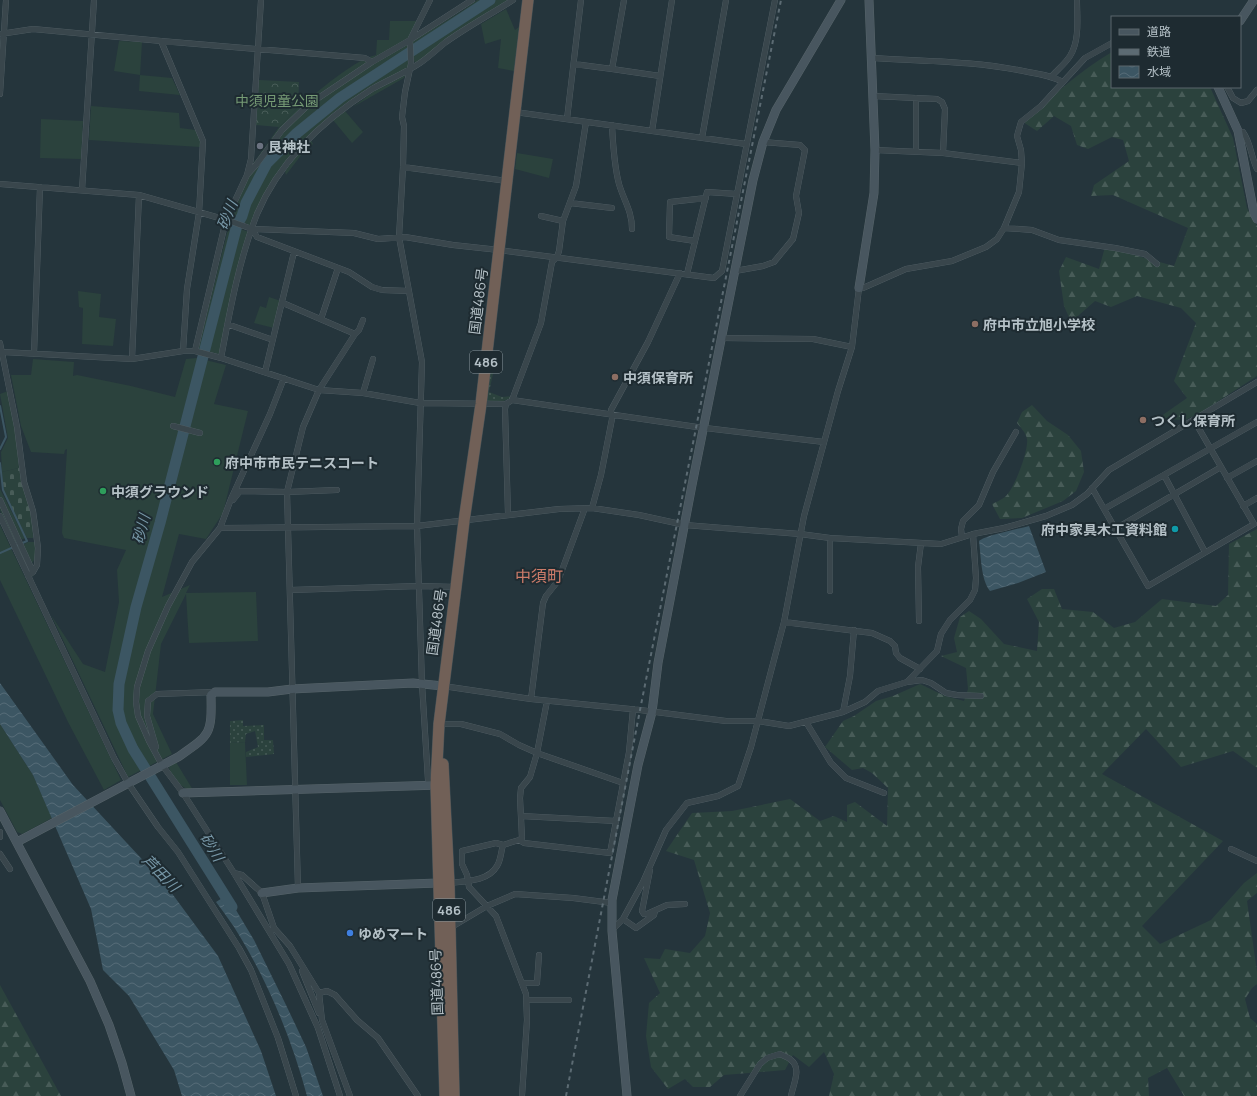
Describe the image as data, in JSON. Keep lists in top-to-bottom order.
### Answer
{
  "streets": {
    "highway": ["国道486号", "486"]
  },
  "districts": ["中須町"],
  "water": ["砂川", "芦田川"],
  "parks": ["中須児童公園"],
  "places": [
    "艮神社",
    "府中市立旭小学校",
    "中須保育所",
    "つくし保育所",
    "府中市市民テニスコート",
    "中須グラウンド",
    "府中家具木工資料館",
    "ゆめマート"
  ],
  "legend": ["道路", "鉄道", "水域"]
}
